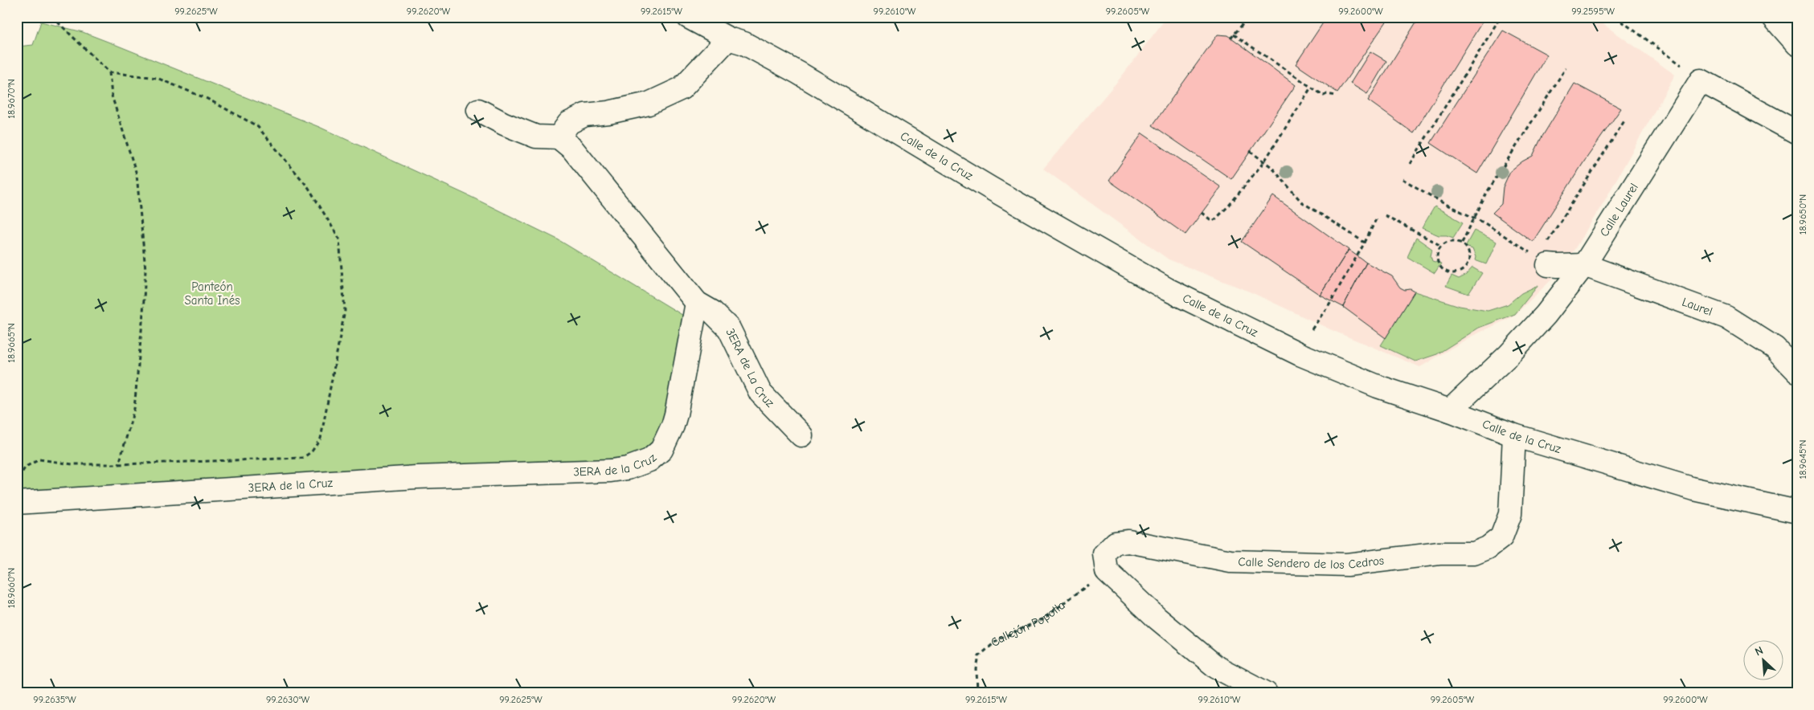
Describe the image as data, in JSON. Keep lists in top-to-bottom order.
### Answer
{
  "streets": {
    "street": [
      "Calle de la Cruz",
      "Calle Laurel",
      "Laurel",
      "3ERA de La Cruz",
      "3ERA de la Cruz",
      "Calle Sendero de los Cedros"
    ],
    "path": ["Callejón Popotla"]
  },
  "crossings": [
    ["Calle de la Cruz", "Calle Laurel"],
    ["Calle de la Cruz", "Calle Sendero de los Cedros"],
    ["Calle Laurel", "Laurel"],
    ["3ERA de La Cruz", "3ERA de la Cruz"],
    ["Calle Sendero de los Cedros", "Callejón Popotla"]
  ],
  "parks": ["Panteón Santa Inés"],
  "north": "top left",
  "coordinates": [
    "99.2625°W",
    "99.2620°W",
    "99.2615°W",
    "99.2610°W",
    "99.2605°W",
    "99.2600°W",
    "99.2595°W",
    "18.9670°N",
    "18.9650°N",
    "18.9665°N",
    "18.9645°N",
    "18.9660°N",
    "99.2635°W",
    "99.2630°W"
  ]
}
